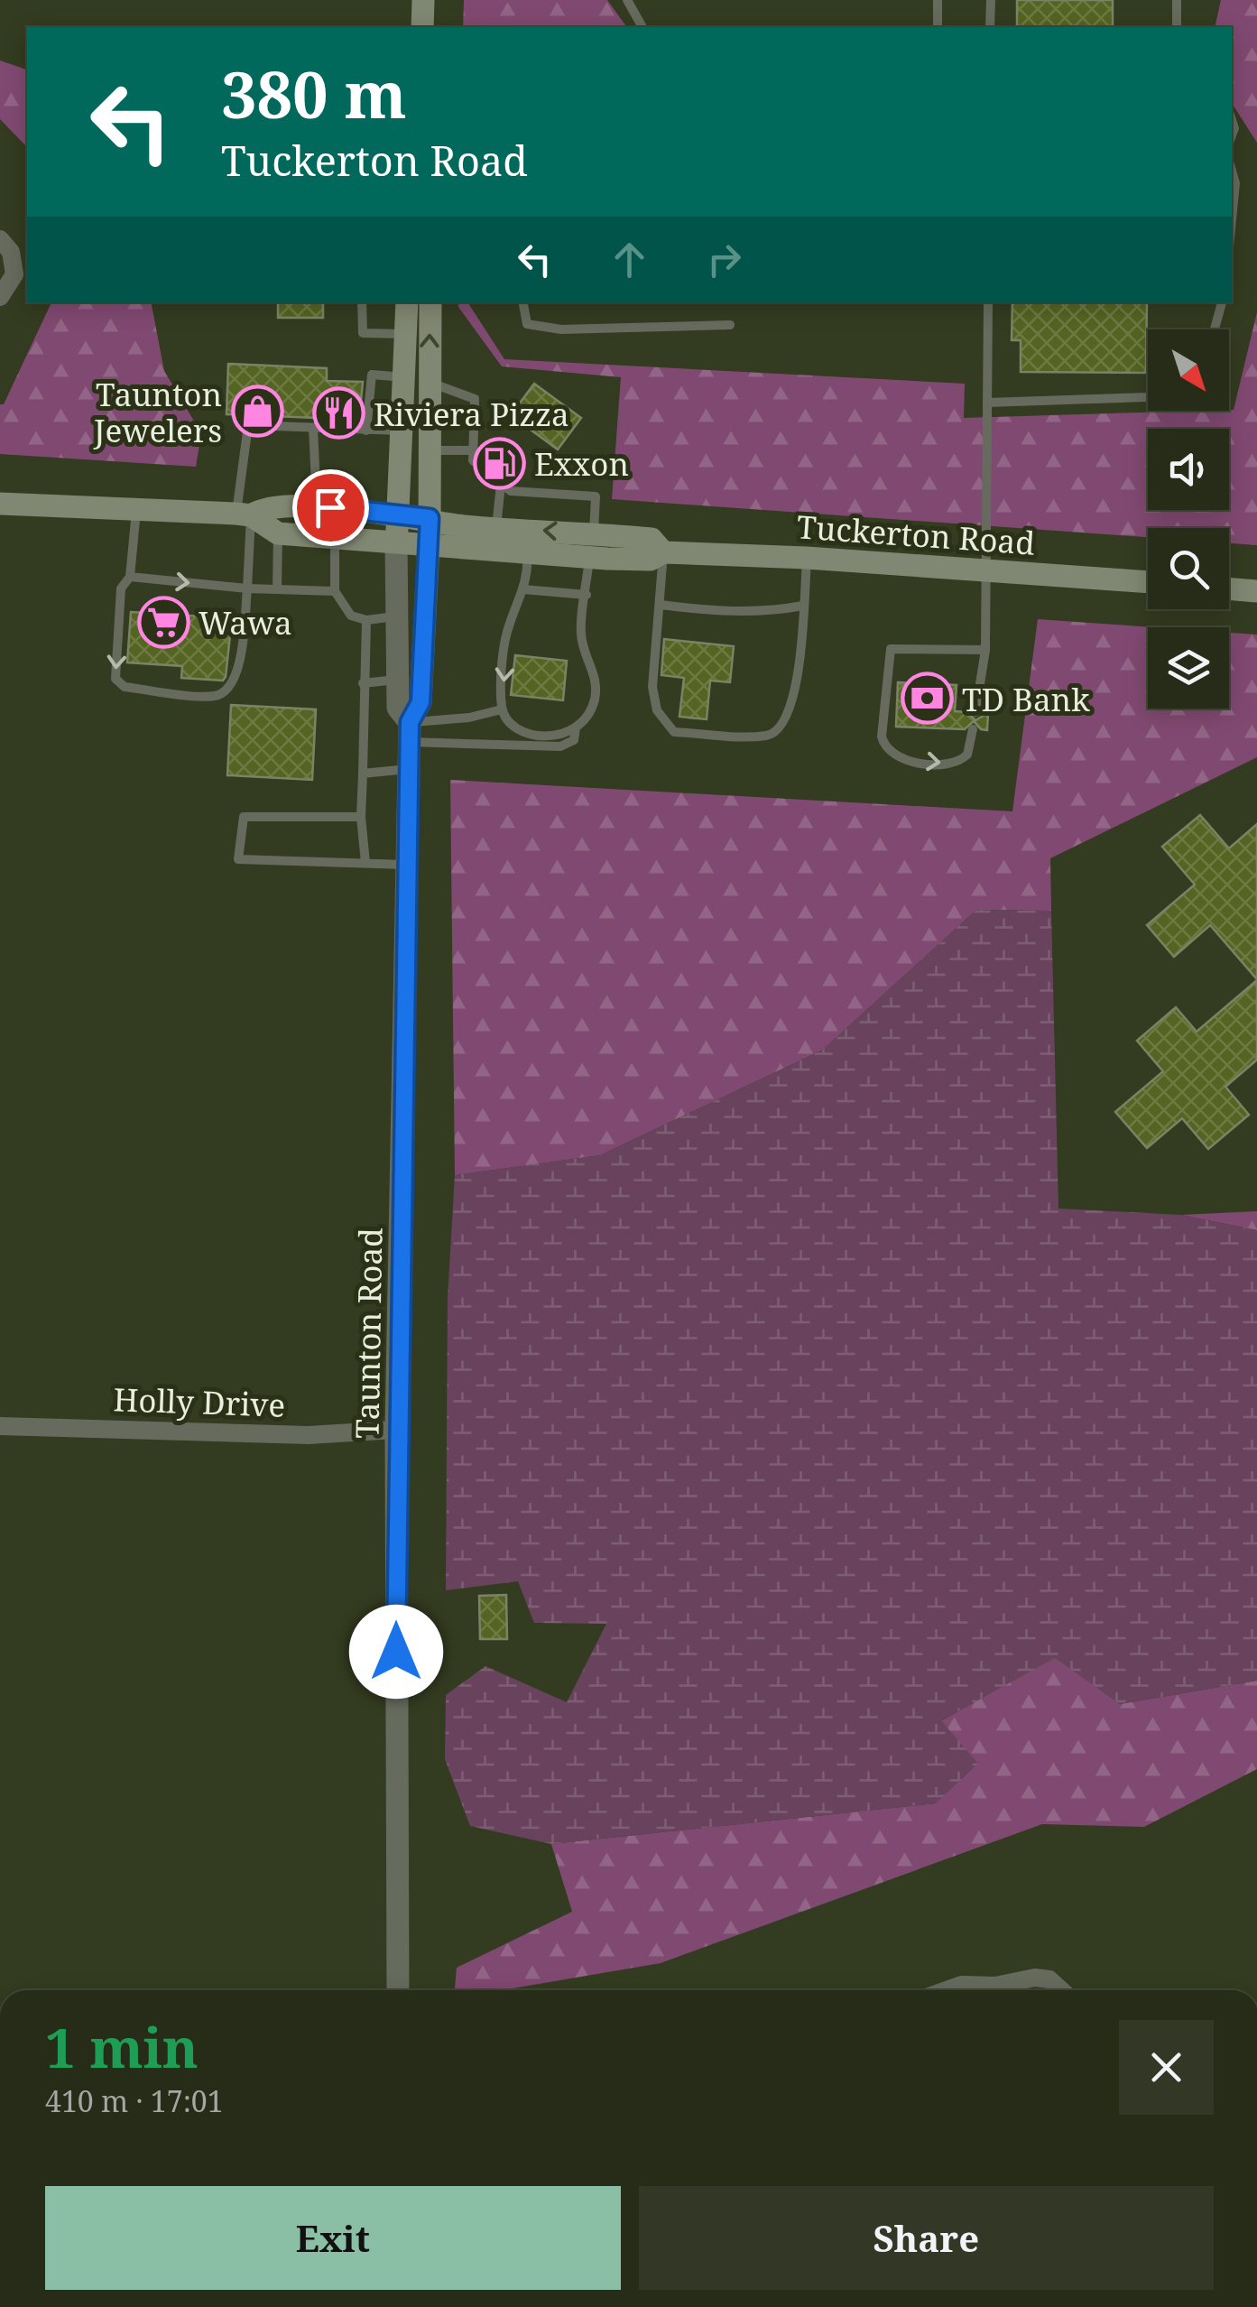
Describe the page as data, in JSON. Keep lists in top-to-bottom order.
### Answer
{
  "streets": {
    "main road": ["Tuckerton Road"],
    "street": ["Taunton Road", "Holly Drive"]
  },
  "crossings": [
    ["Tuckerton Road", "Taunton Road"],
    ["Taunton Road", "Holly Drive"]
  ],
  "places": {
    "shop": ["Taunton Jewelers"],
    "restaurant": ["Riviera Pizza"],
    "fuel station": ["Exxon"],
    "supermarket": ["Wawa"],
    "bank": ["TD Bank"]
  },
  "north": "bottom right",
  "page": {
    "turn": ["380 m", "Tuckerton Road"],
    "heading": ["1 min", "410 m · 17:01"],
    "buttons": ["Exit", "Share"]
  }
}
